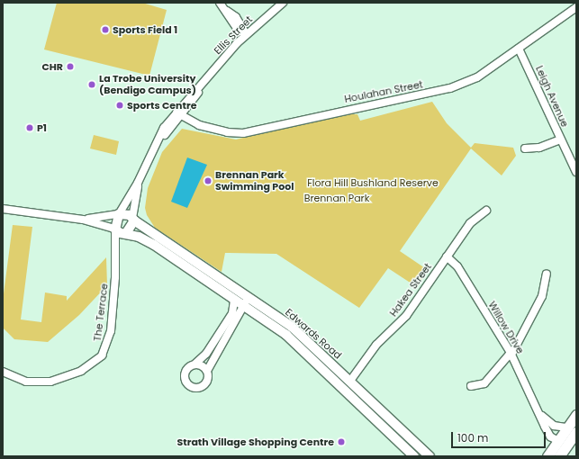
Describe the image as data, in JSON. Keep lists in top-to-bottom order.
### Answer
{
  "streets": {
    "street": [
      "Ellis Street",
      "Houlahan Street",
      "Leigh Avenue",
      "Hakea Street",
      "The Terrace",
      "Willow Drive",
      "Edwards Road"
    ]
  },
  "crossings": [
    ["Ellis Street", "Houlahan Street"],
    ["Ellis Street", "Edwards Road"],
    ["Houlahan Street", "Leigh Avenue"],
    ["Hakea Street", "Willow Drive"],
    ["Hakea Street", "Edwards Road"],
    ["The Terrace", "Edwards Road"]
  ],
  "parks": ["Flora Hill Bushland Reserve", "Brennan Park"],
  "places": [
    "Sports Field 1",
    "CHR",
    "La Trobe University (Bendigo Campus)",
    "Sports Centre",
    "P1",
    "Brennan Park Swimming Pool",
    "Strath Village Shopping Centre"
  ],
  "scale_bar": "100 m"
}
